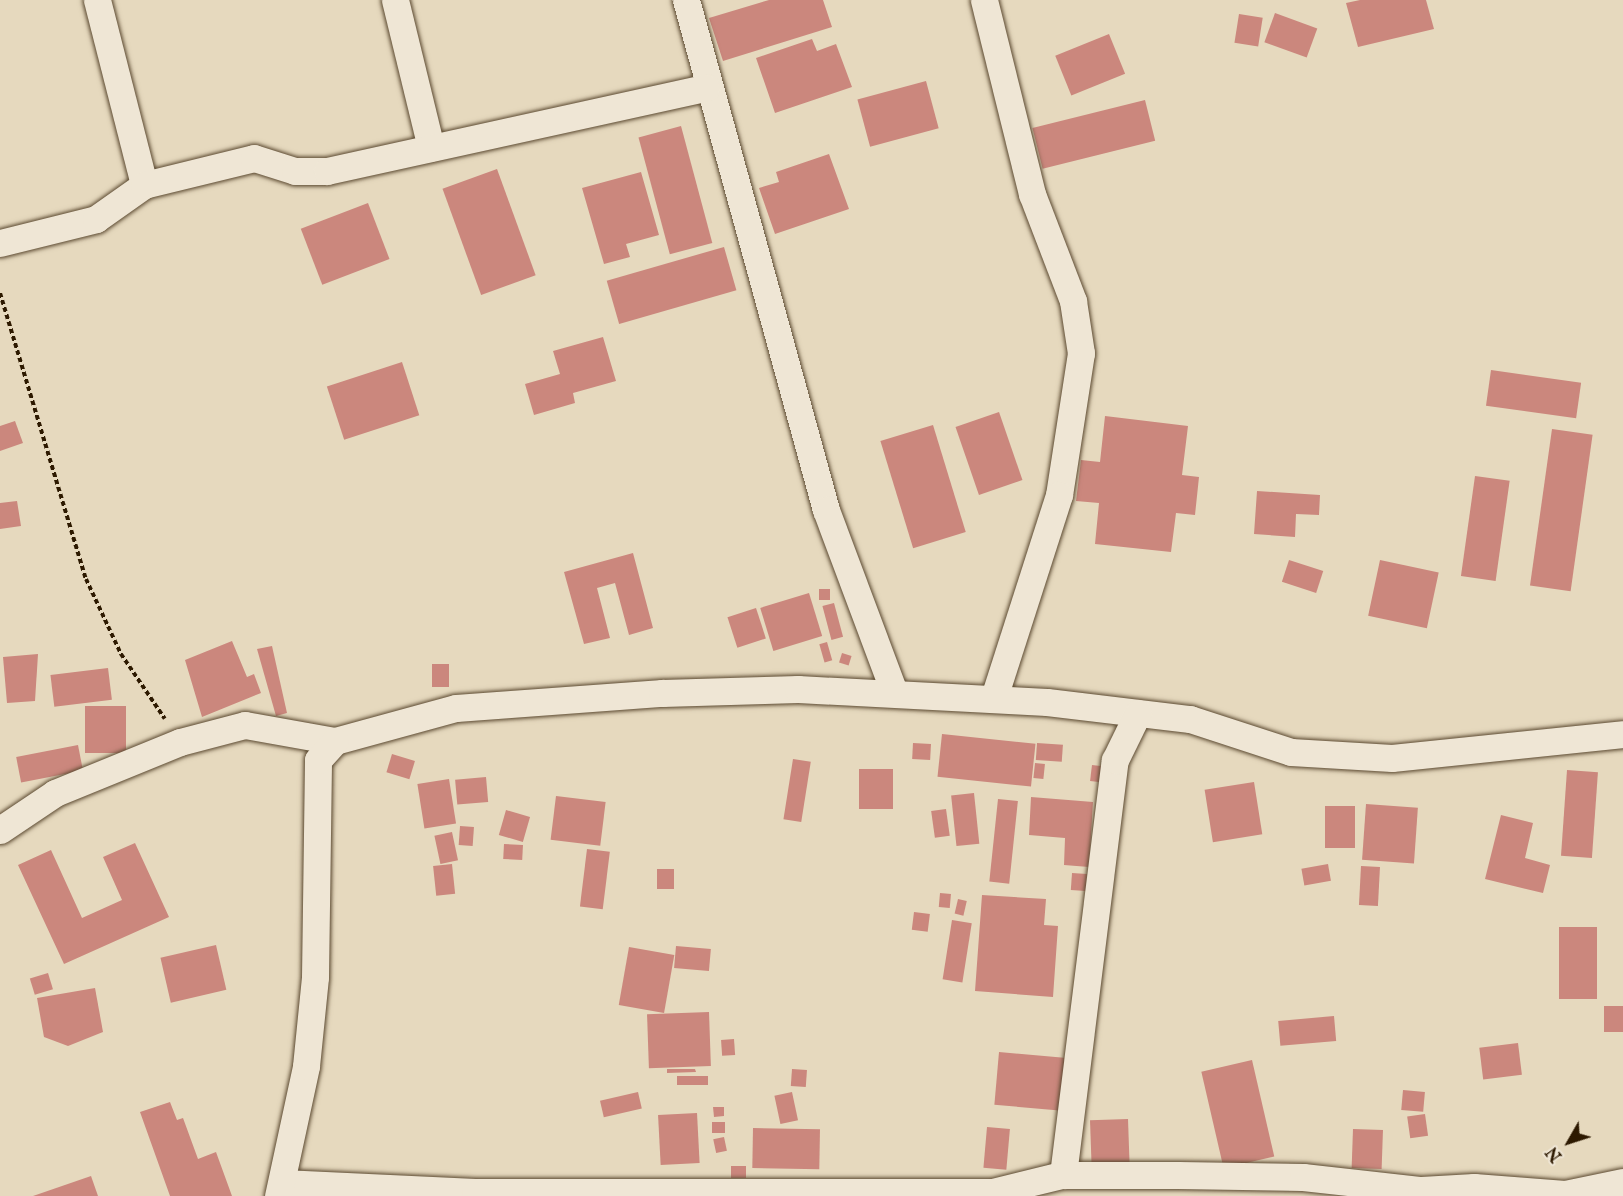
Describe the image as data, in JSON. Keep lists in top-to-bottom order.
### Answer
{
  "north": "bottom left"
}
